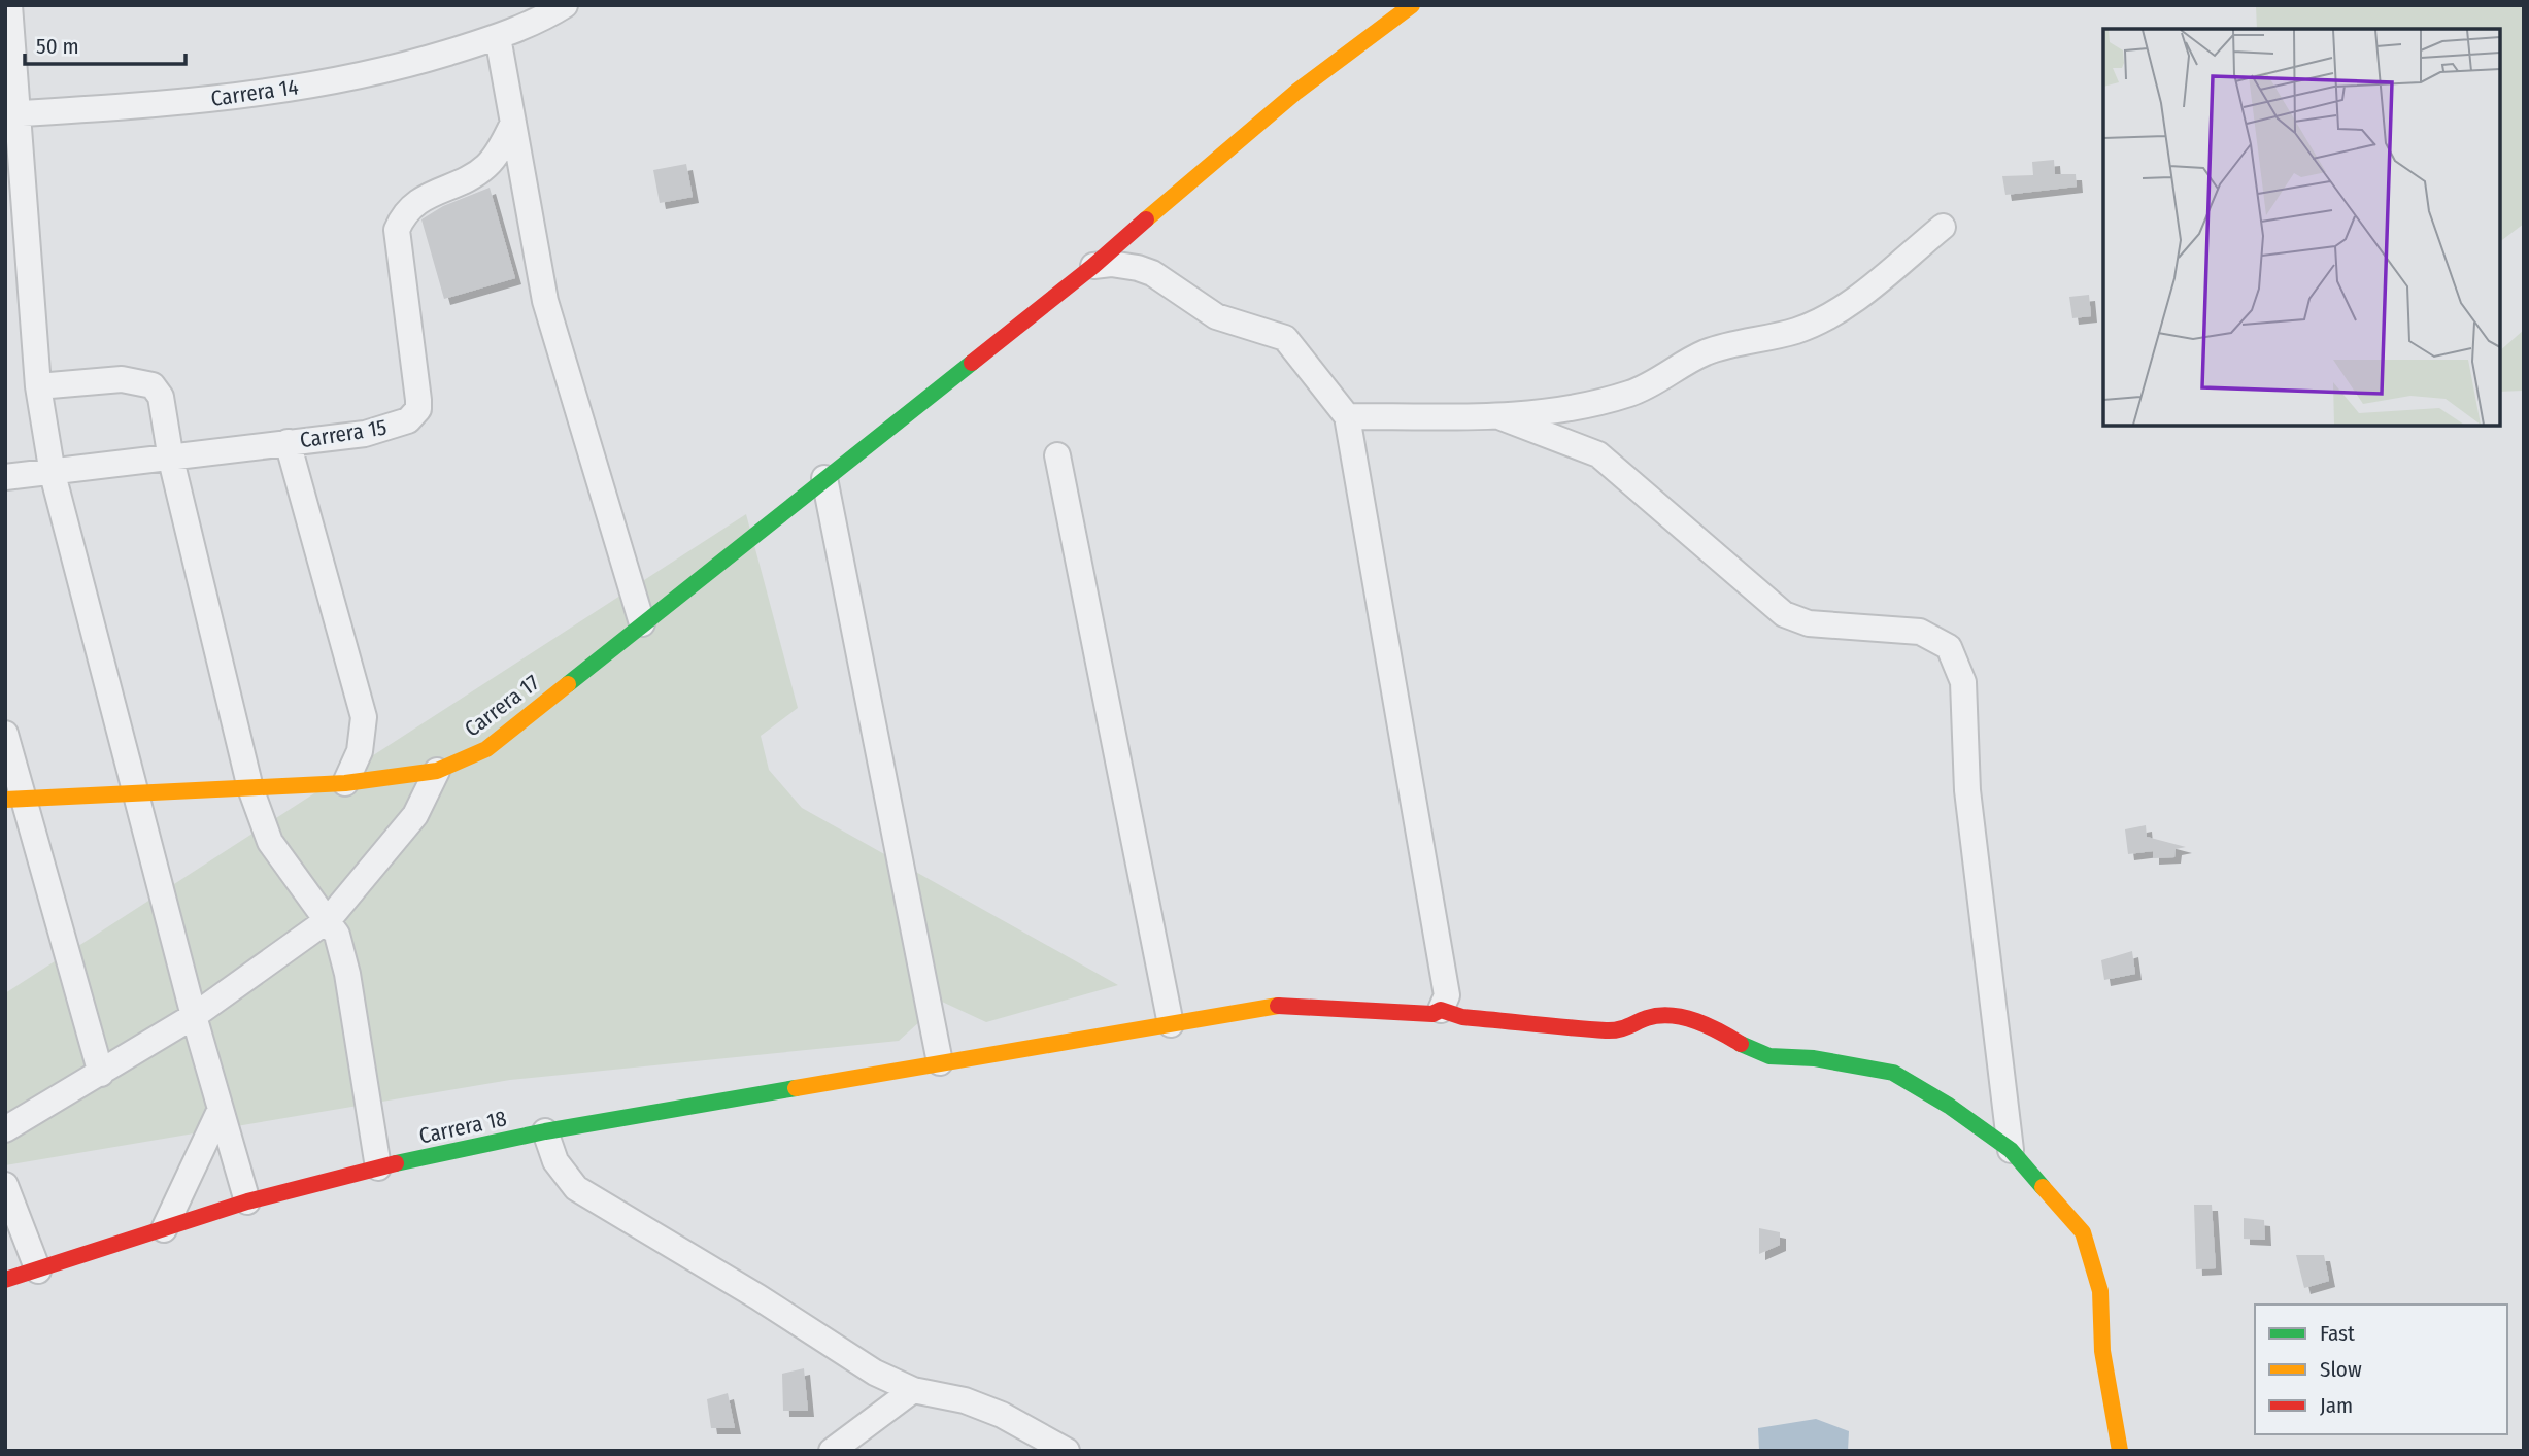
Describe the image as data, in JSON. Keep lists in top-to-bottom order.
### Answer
{
  "streets": {
    "street": [
      "Carrera 14",
      "Carrera 15",
      "Carrera 17",
      "Carrera 18"
    ]
  },
  "legend": ["Fast", "Slow", "Jam"],
  "scale_bar": "50 m"
}
